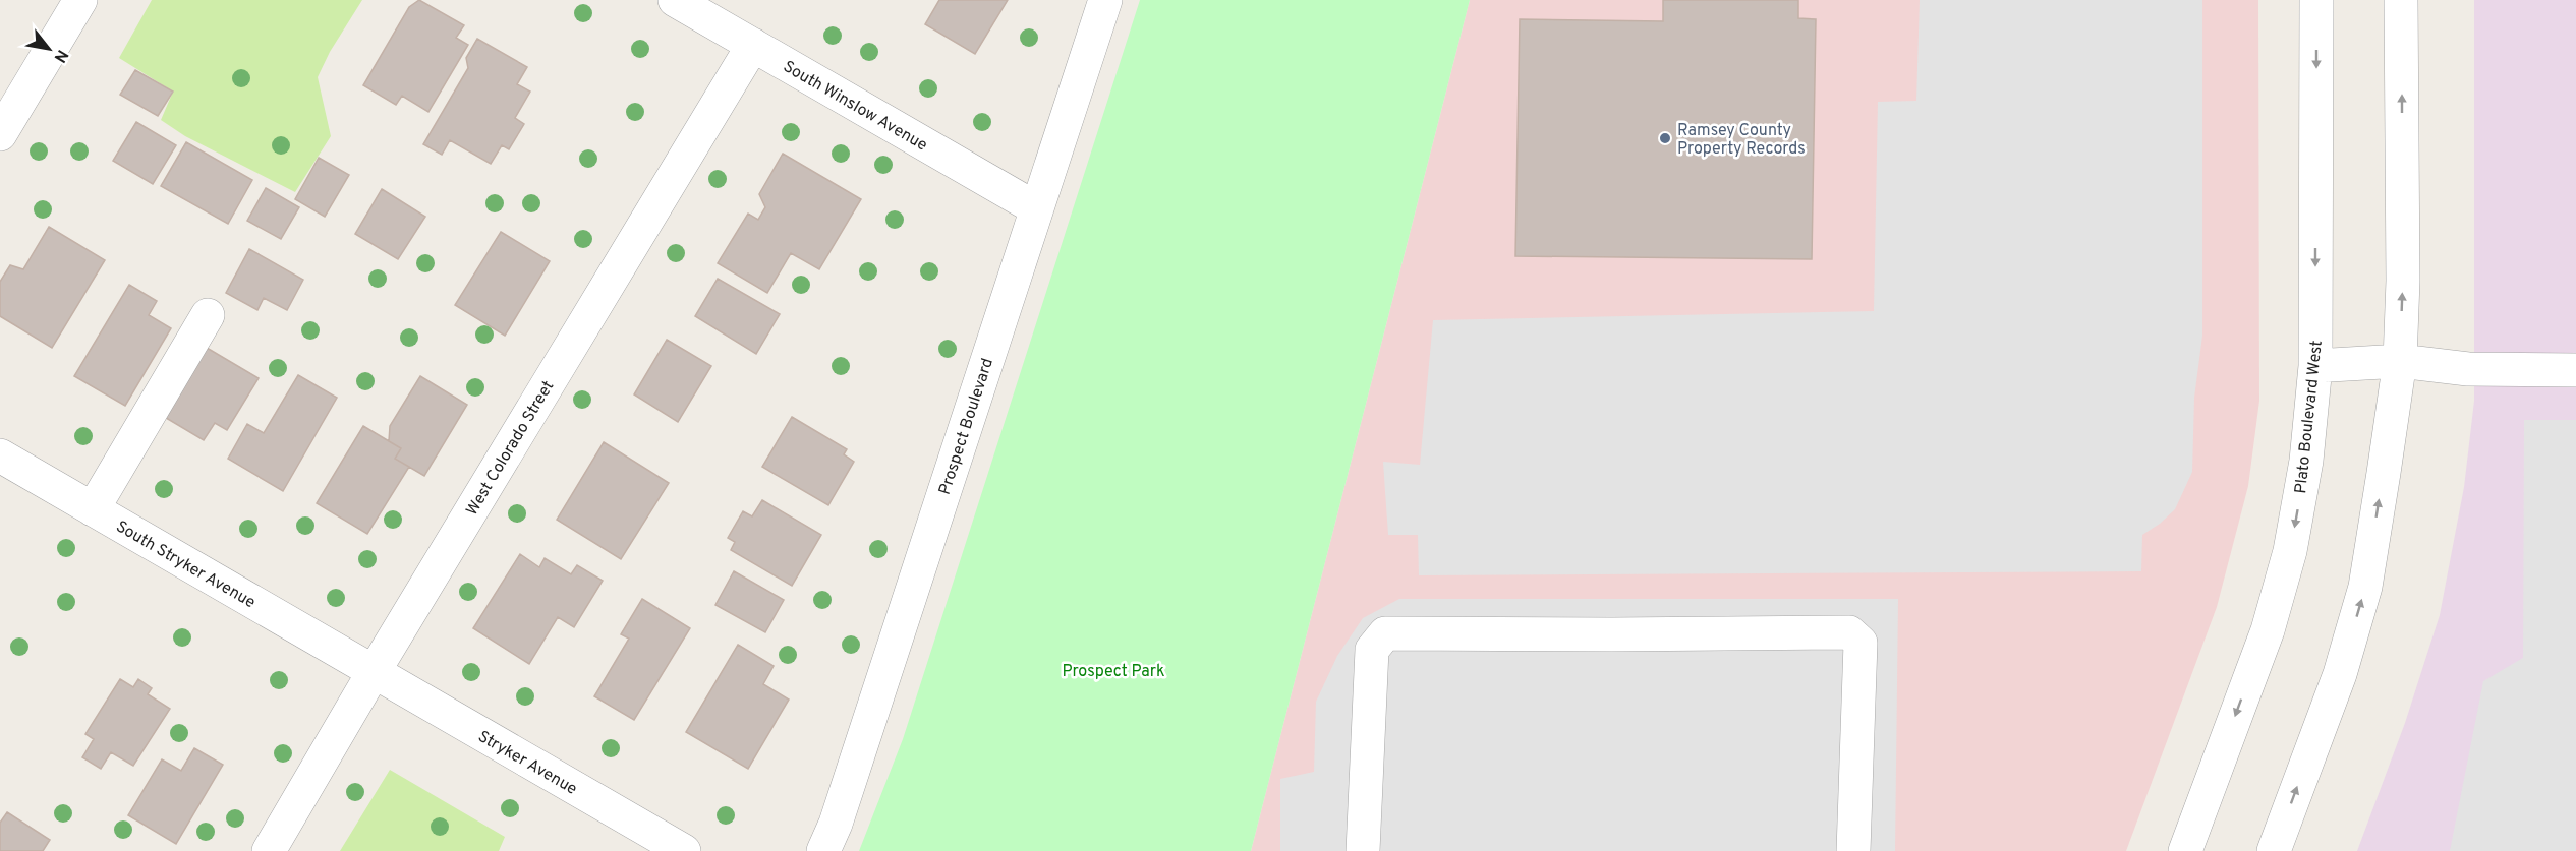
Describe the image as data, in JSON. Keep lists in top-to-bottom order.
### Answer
{
  "streets": {
    "street": [
      "South Winslow Avenue",
      "Plato Boulevard West",
      "Prospect Boulevard",
      "West Colorado Street",
      "South Stryker Avenue",
      "Stryker Avenue"
    ]
  },
  "crossings": [
    ["South Winslow Avenue", "Prospect Boulevard"],
    ["South Winslow Avenue", "West Colorado Street"],
    ["West Colorado Street", "South Stryker Avenue"],
    ["West Colorado Street", "Stryker Avenue"],
    ["South Stryker Avenue", "Stryker Avenue"]
  ],
  "parks": ["Prospect Park"],
  "places": ["Ramsey County Property Records"],
  "north": "bottom right"
}
